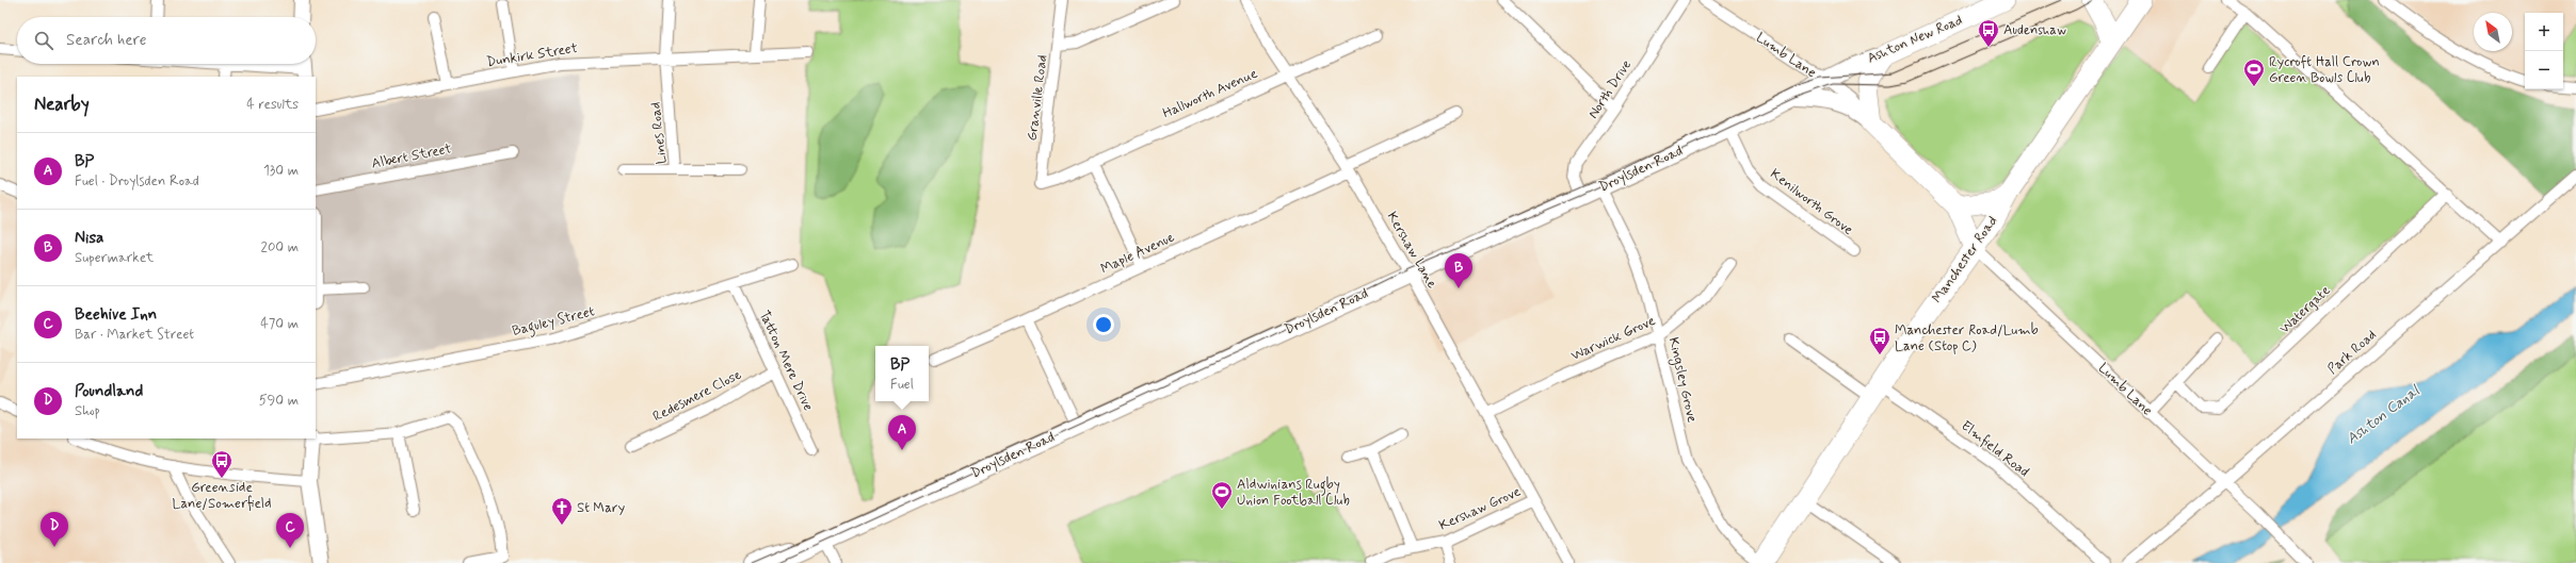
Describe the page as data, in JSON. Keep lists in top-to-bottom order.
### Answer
{
  "streets": {
    "highway": ["Ashton New Road", "Lumb Lane", "Manchester Road"],
    "main road": ["Droylsden Road"],
    "street": [
      "Dunkirk Street",
      "North Drive",
      "Hallworth Avenue",
      "Granville Road",
      "Lines Road",
      "Albert Street",
      "Kenilworth Grove",
      "Kershaw Lane",
      "Maple Avenue",
      "Watergate",
      "Baguley Street",
      "Warwick Grove",
      "Park Road",
      "Tatton Mere Drive",
      "Kingsley Grove",
      "Redesmere Close",
      "Elmfield Road",
      "Kershaw Grove"
    ]
  },
  "crossings": [
    ["Ashton New Road", "Lumb Lane"],
    ["Ashton New Road", "Droylsden Road"],
    ["Dunkirk Street", "Lines Road"],
    ["Lumb Lane", "Droylsden Road"],
    ["Lumb Lane", "Manchester Road"],
    ["Lumb Lane", "Park Road"],
    ["North Drive", "Droylsden Road"],
    ["Hallworth Avenue", "Granville Road"],
    ["Hallworth Avenue", "Kershaw Lane"],
    ["Droylsden Road", "Kenilworth Grove"],
    ["Droylsden Road", "Kershaw Lane"],
    ["Droylsden Road", "Kingsley Grove"],
    ["Kershaw Lane", "Maple Avenue"],
    ["Kershaw Lane", "Warwick Grove"],
    ["Kershaw Lane", "Kershaw Grove"],
    ["Manchester Road", "Kingsley Grove"],
    ["Manchester Road", "Elmfield Road"],
    ["Baguley Street", "Tatton Mere Drive"],
    ["Warwick Grove", "Kingsley Grove"],
    ["Tatton Mere Drive", "Redesmere Close"]
  ],
  "water": ["Ashton Canal"],
  "places": {
    "bus stop": ["Audenshaw", "Manchester Road/Lumb Lane (Stop C)", "Greenside Lane/Somerfield"],
    "sports": ["Rycroft Hall Crown Green Bowls Club", "Aldwinians Rugby Union Football Club"],
    "church": ["St Mary"]
  },
  "north": "top left",
  "page": {
    "map_buttons": ["+", "−"],
    "search": "Search here",
    "heading": ["Nearby", "4 results"],
    "list": [
      {
        "mark": "A",
        "name": "BP",
        "note": "Fuel · Droylsden Road",
        "value": "130 m"
      },
      {
        "mark": "B",
        "name": "Nisa",
        "note": "Supermarket",
        "value": "200 m"
      },
      {
        "mark": "C",
        "name": "Beehive Inn",
        "note": "Bar · Market Street",
        "value": "470 m"
      },
      {
        "mark": "D",
        "name": "Poundland",
        "note": "Shop",
        "value": "590 m"
      }
    ],
    "pins": [
      "B",
      "A",
      "D",
      "C"
    ],
    "popup": ["BP", "Fuel"]
  }
}
